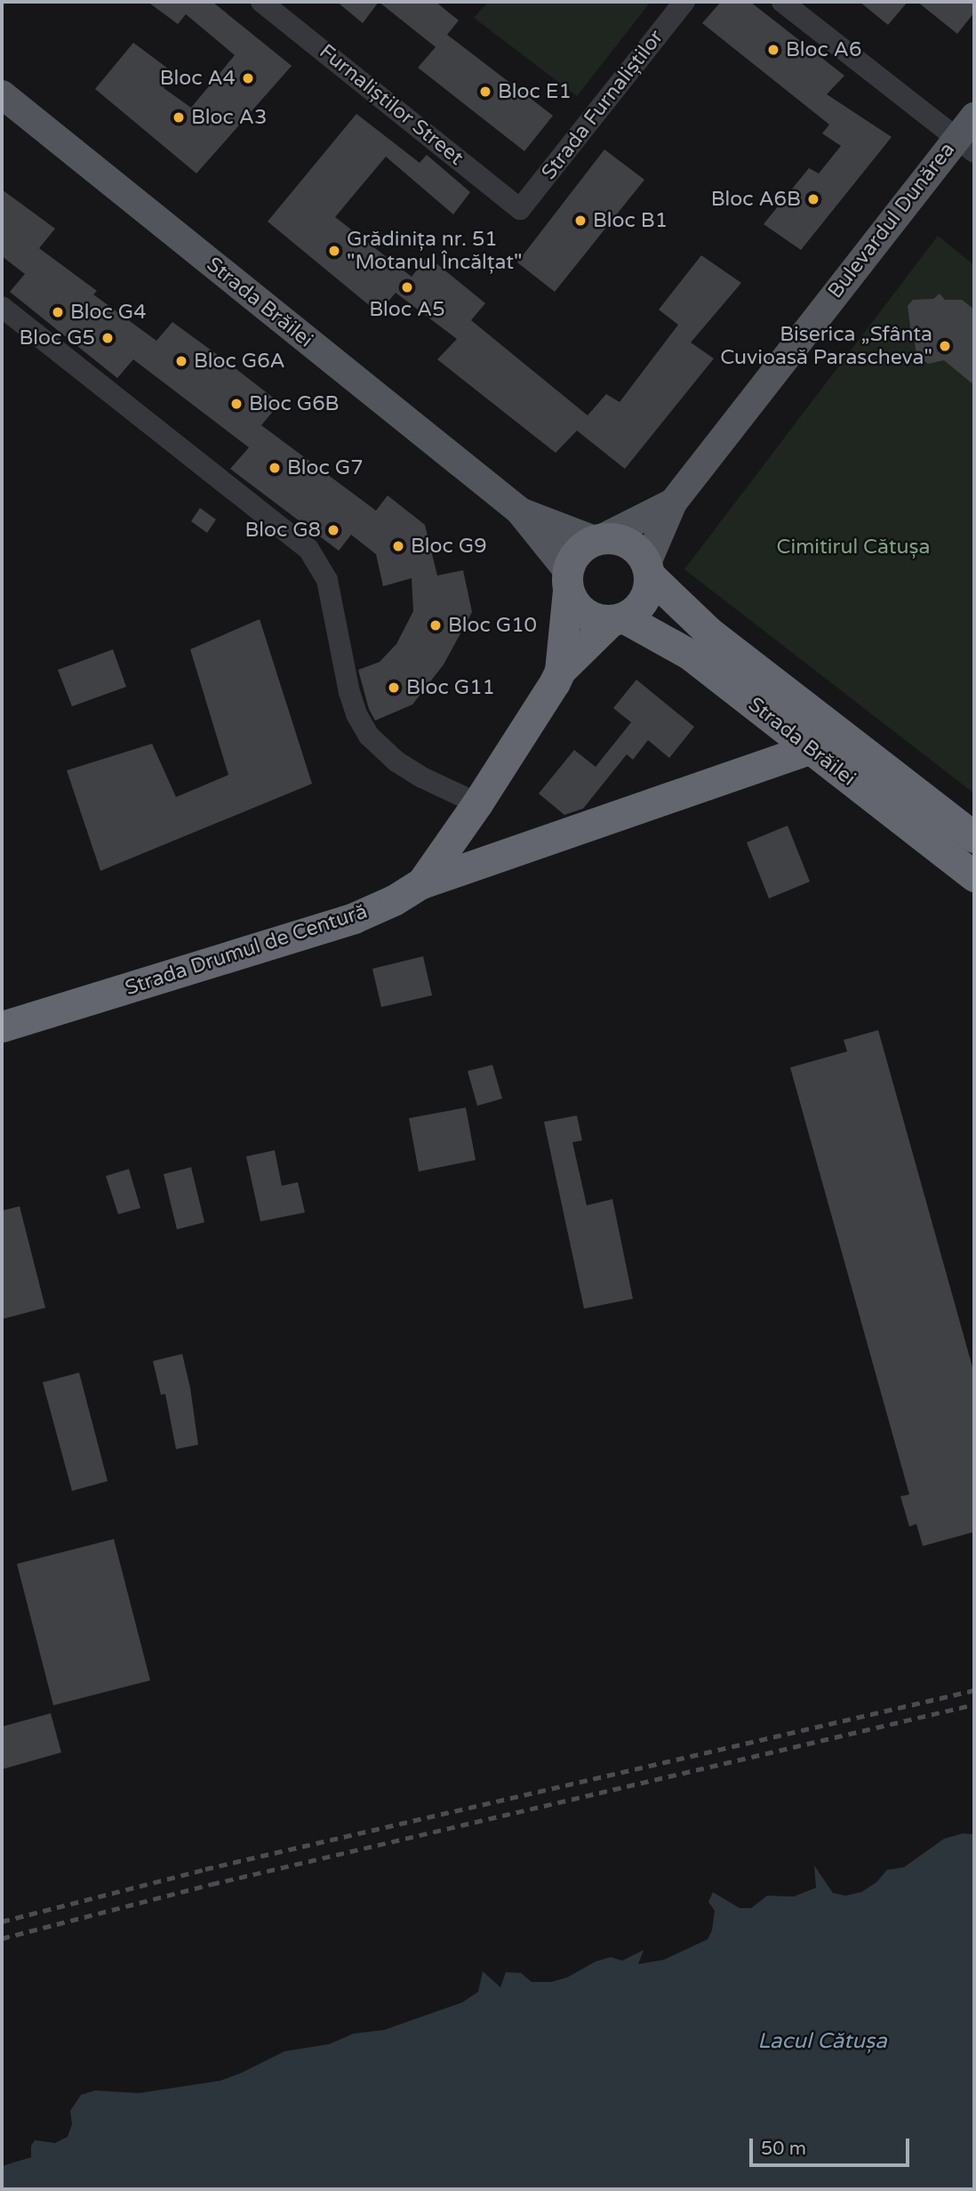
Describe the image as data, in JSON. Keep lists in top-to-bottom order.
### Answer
{
  "streets": {
    "highway": ["Strada Brăilei", "Strada Drumul de Centură"],
    "main road": ["Bulevardul Dunărea"],
    "street": ["Strada Furnaliștilor"]
  },
  "crossings": [
    ["Bulevardul Dunărea", "Strada Brăilei"],
    ["Bulevardul Dunărea", "Strada Drumul de Centură"],
    ["Strada Brăilei", "Strada Drumul de Centură"]
  ],
  "water": ["Lacul Cătușa"],
  "parks": ["Cimitirul Cătușa"],
  "places": [
    "Bloc A6",
    "Bloc A4",
    "Bloc E1",
    "Bloc A3",
    "Bloc A6B",
    "Bloc B1",
    "Grădinița nr. 51 \"Motanul Încălțat\"",
    "Bloc A5",
    "Bloc G4",
    "Bloc G5",
    "Biserica „Sfânta Cuvioasă Parascheva\"",
    "Bloc G6A",
    "Bloc G6B",
    "Bloc G7",
    "Bloc G8",
    "Bloc G9",
    "Bloc G10",
    "Bloc G11"
  ],
  "scale_bar": "50 m"
}
